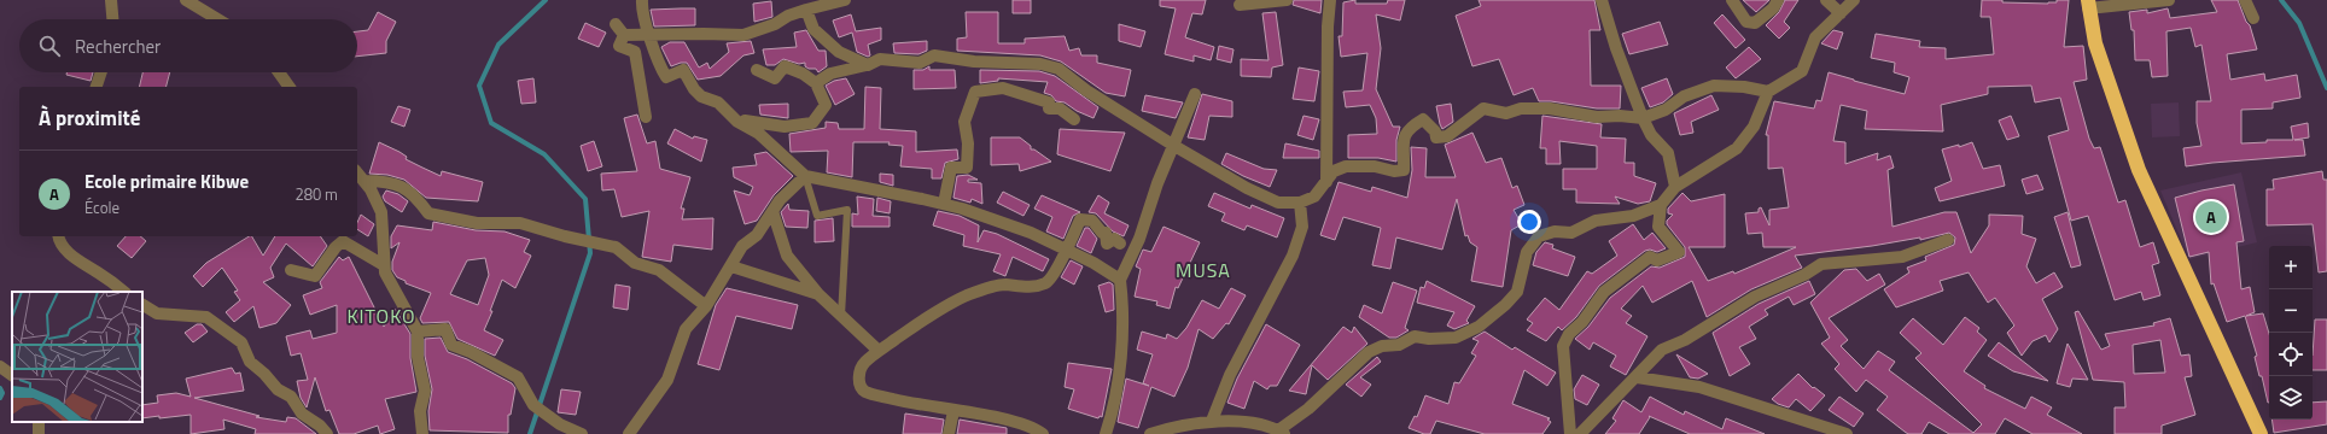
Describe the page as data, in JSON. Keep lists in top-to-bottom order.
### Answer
{
  "districts": ["MUSA", "KITOKO"],
  "page": {
    "search": "Rechercher",
    "heading": "À proximité",
    "list": [
      {
        "mark": "A",
        "name": "Ecole primaire Kibwe",
        "note": "École",
        "value": "280 m"
      }
    ],
    "pins": "A",
    "map_buttons": ["+", "−"]
  }
}
